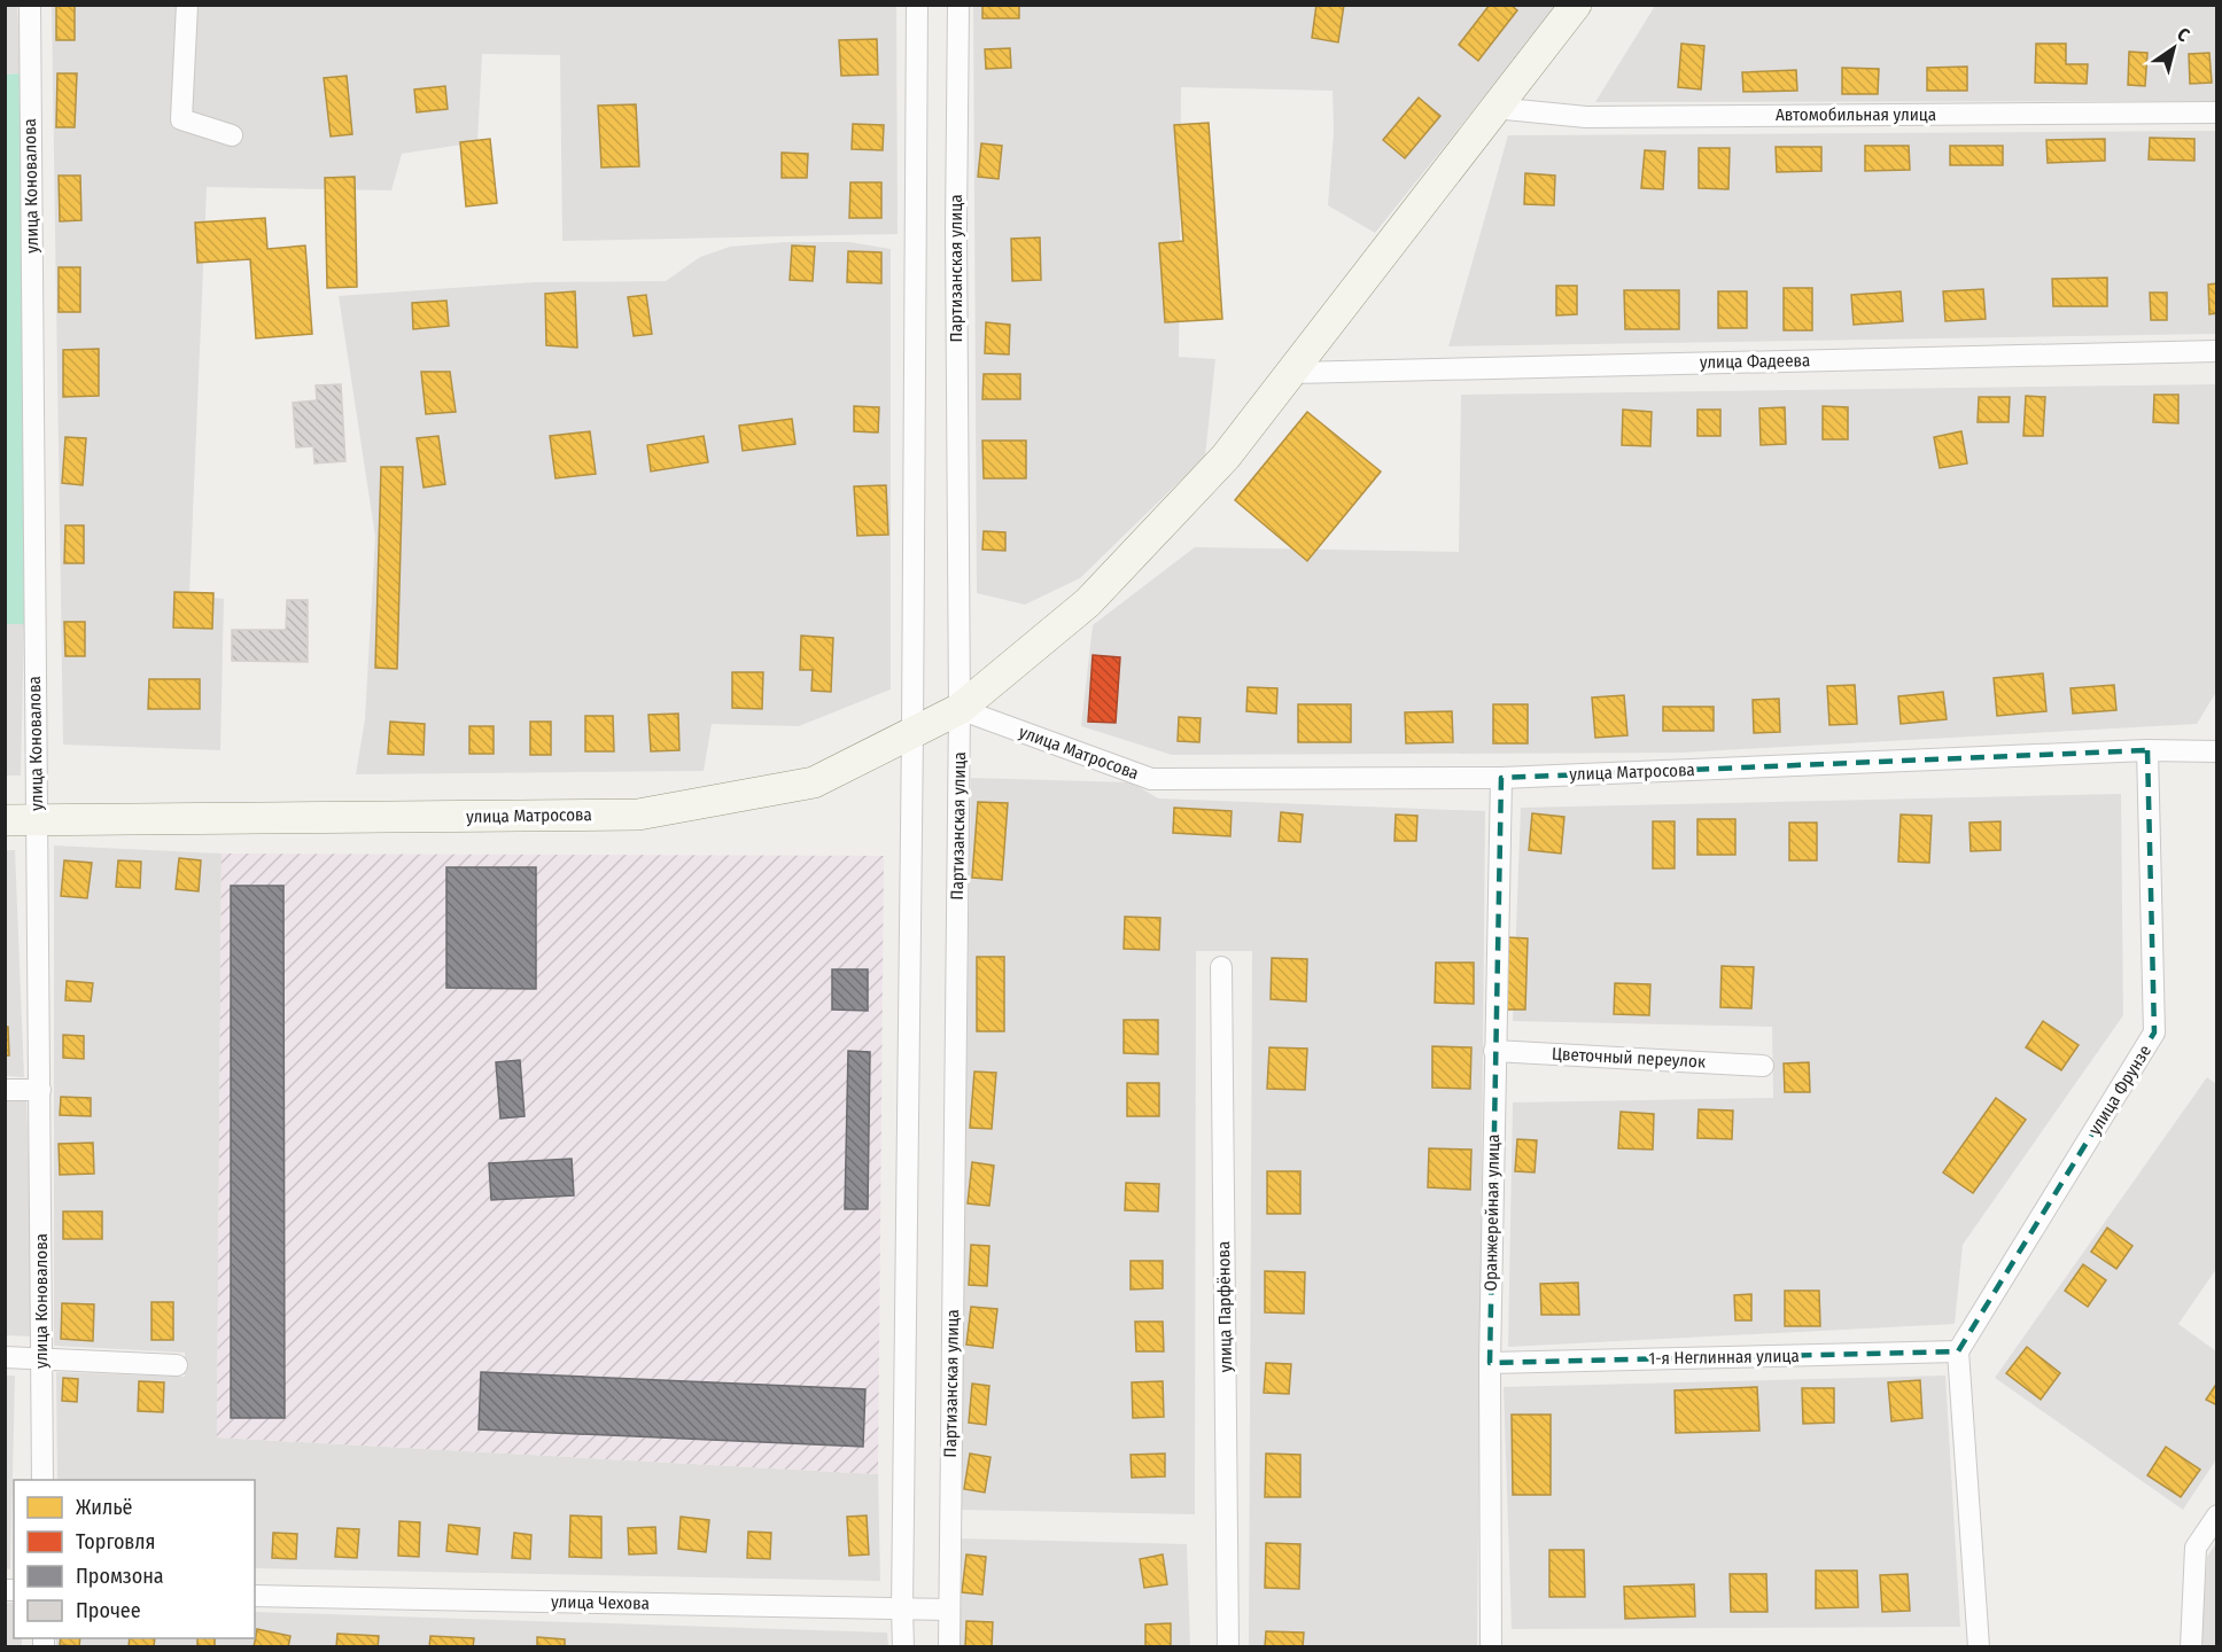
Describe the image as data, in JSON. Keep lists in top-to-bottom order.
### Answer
{
  "streets": {
    "main road": ["улица Матросова"],
    "street": [
      "Автомобильная улица",
      "улица Коновалова",
      "Партизанская улица",
      "улица Фадеева",
      "Цветочный переулок",
      "улица Фрунзе",
      "Оранжерейная улица",
      "улица Парфёнова",
      "1-я Неглинная улица",
      "улица Чехова"
    ]
  },
  "crossings": [
    ["улица Коновалова", "улица Матросова"],
    ["Партизанская улица", "улица Матросова"],
    ["Партизанская улица", "улица Чехова"],
    ["улица Матросова", "улица Фрунзе"],
    ["улица Матросова", "Оранжерейная улица"],
    ["Цветочный переулок", "Оранжерейная улица"],
    ["улица Фрунзе", "1-я Неглинная улица"],
    ["Оранжерейная улица", "1-я Неглинная улица"]
  ],
  "legend": [
    "Жильё",
    "Торговля",
    "Промзона",
    "Прочее"
  ],
  "north": "top right"
}
